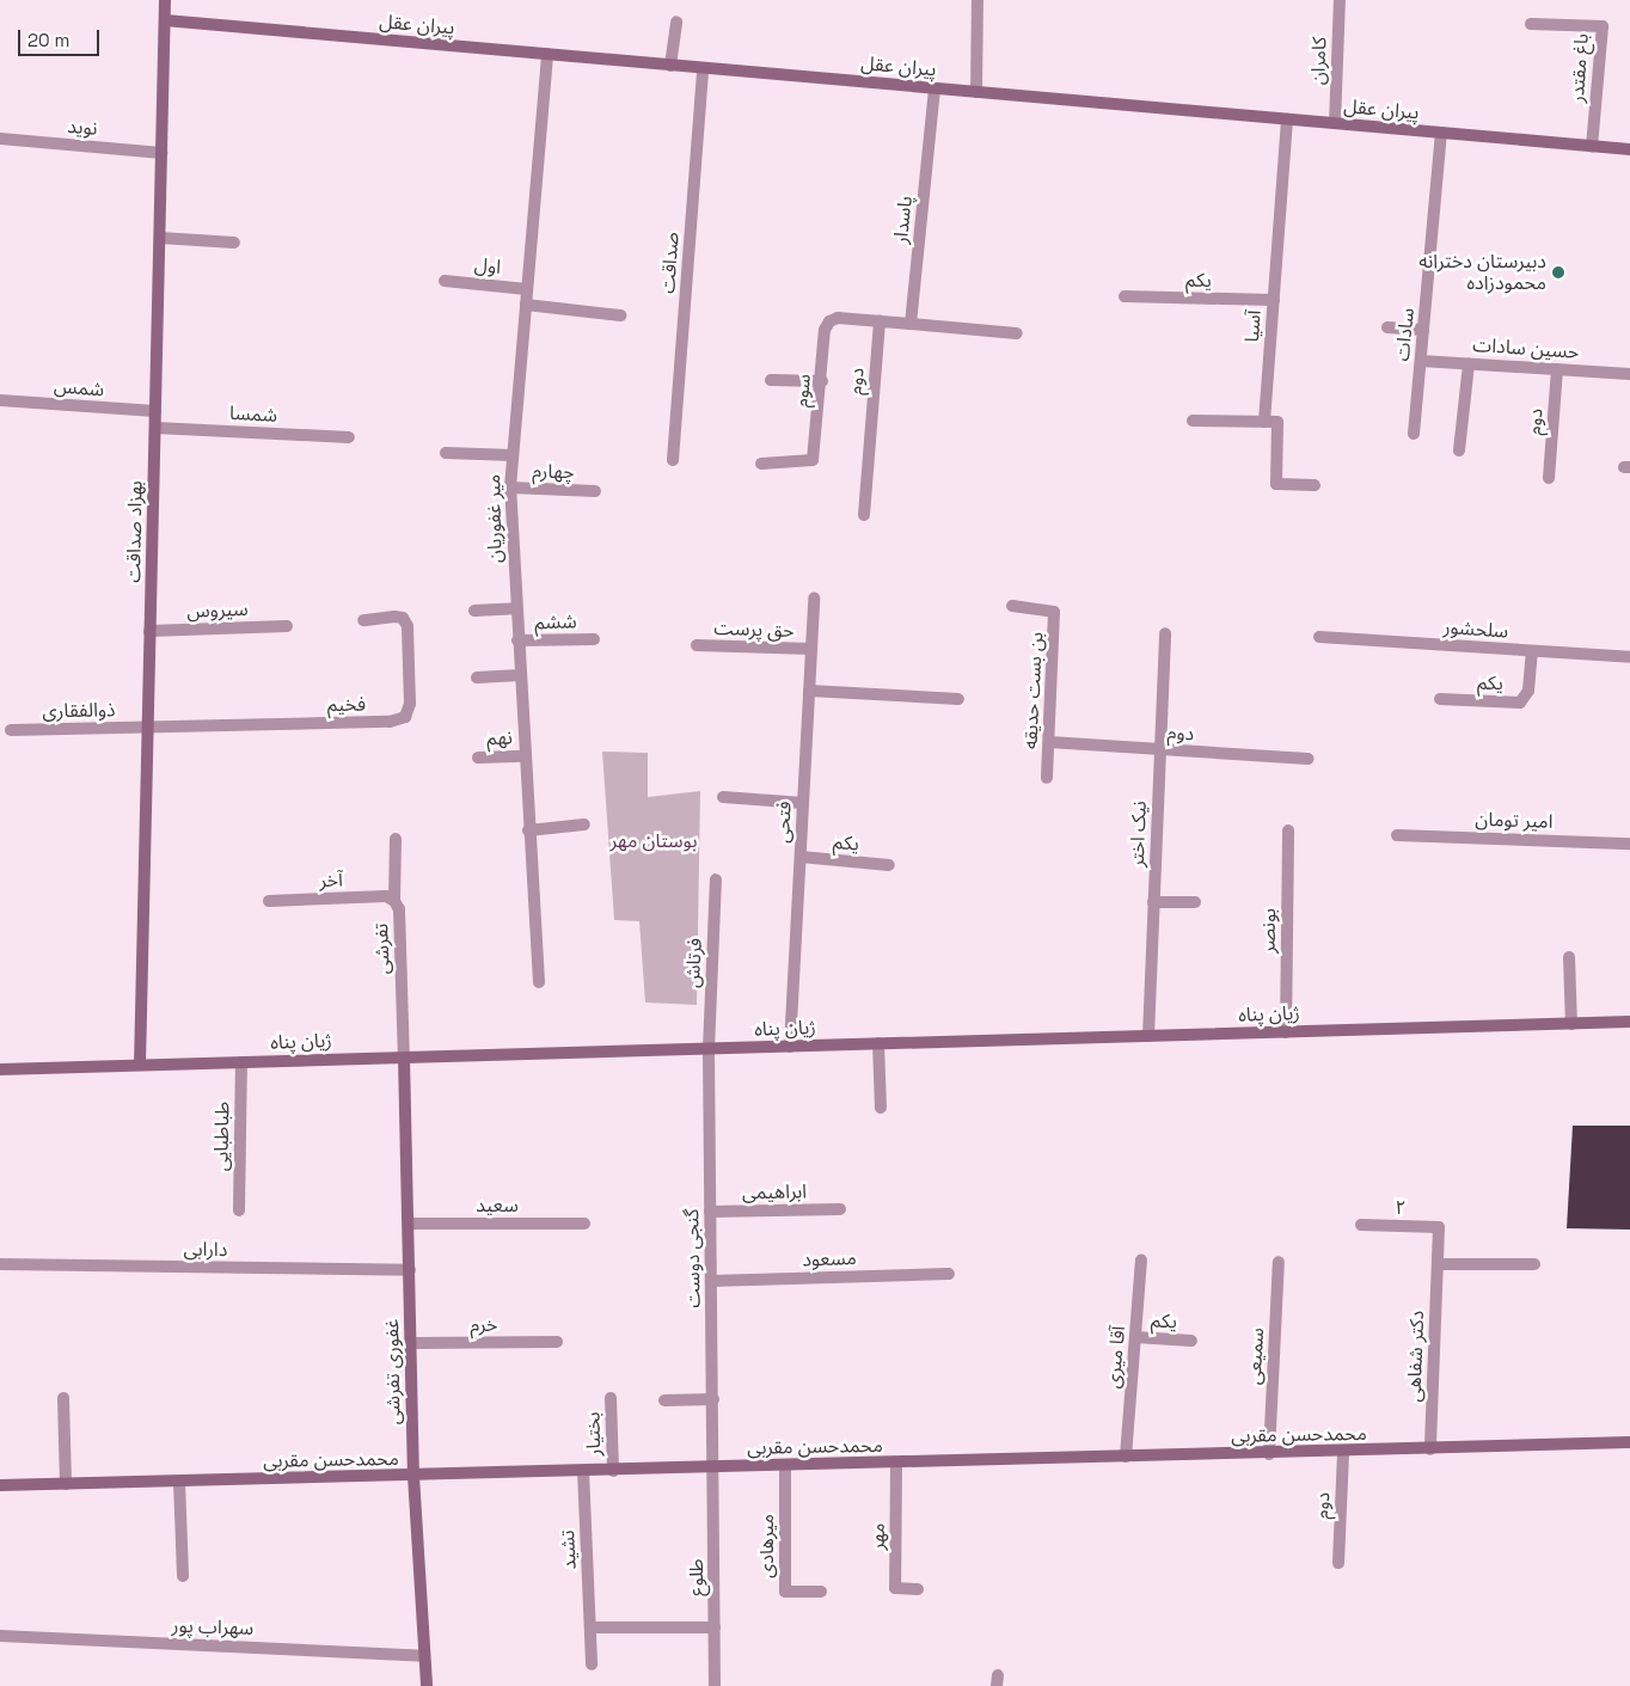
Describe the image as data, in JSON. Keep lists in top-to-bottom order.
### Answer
{
  "streets": {
    "street": [
      "پیران عقل",
      "کامران",
      "باغ مقتدر",
      "نوید",
      "پاسدار",
      "صداقت",
      "اول",
      "یکم",
      "آسیا",
      "سادات",
      "حسین سادات",
      "دوم",
      "شمس",
      "سوم",
      "شمسا",
      "چهارم",
      "میر غفوریان",
      "بهزاد صداقت",
      "سیروس",
      "ششم",
      "حق پرست",
      "سلحشور",
      "بن بست حدیقه",
      "فخیم",
      "ذوالفقاری",
      "نهم",
      "امیر تومان",
      "فتحی",
      "نیک اختر",
      "آخر",
      "بونصر",
      "تفرشی",
      "فرتاش",
      "ژیان پناه",
      "طباطبایی",
      "ابراهیمی",
      "سعید",
      "۲",
      "دارابی",
      "گنجی دوست",
      "مسعود",
      "خرم",
      "سمیعی",
      "دکتر شفاهی",
      "آقا میری",
      "غفوری تفرشی",
      "بختیار",
      "محمدحسن مقربی",
      "مهر",
      "میرهادی",
      "تشید",
      "طلوع",
      "سهراب پور"
    ]
  },
  "crossings": [
    ["پیران عقل", "کامران"],
    ["پیران عقل", "باغ مقتدر"],
    ["پیران عقل", "پاسدار"],
    ["پیران عقل", "صداقت"],
    ["پیران عقل", "آسیا"],
    ["پیران عقل", "سادات"],
    ["پیران عقل", "میر غفوریان"],
    ["پیران عقل", "بهزاد صداقت"],
    ["نوید", "بهزاد صداقت"],
    ["اول", "میر غفوریان"],
    ["یکم", "آسیا"],
    ["یکم", "سلحشور"],
    ["یکم", "فتحی"],
    ["یکم", "آقا میری"],
    ["سادات", "حسین سادات"],
    ["حسین سادات", "دوم"],
    ["دوم", "سوم"],
    ["دوم", "بن بست حدیقه"],
    ["دوم", "نیک اختر"],
    ["دوم", "محمدحسن مقربی"],
    ["شمس", "بهزاد صداقت"],
    ["شمسا", "بهزاد صداقت"],
    ["چهارم", "میر غفوریان"],
    ["میر غفوریان", "ششم"],
    ["میر غفوریان", "نهم"],
    ["بهزاد صداقت", "سیروس"],
    ["بهزاد صداقت", "فخیم"],
    ["بهزاد صداقت", "ذوالفقاری"],
    ["بهزاد صداقت", "ژیان پناه"],
    ["حق پرست", "فتحی"],
    ["فخیم", "ذوالفقاری"],
    ["فتحی", "ژیان پناه"],
    ["نیک اختر", "ژیان پناه"],
    ["آخر", "تفرشی"],
    ["بونصر", "ژیان پناه"],
    ["تفرشی", "ژیان پناه"],
    ["تفرشی", "غفوری تفرشی"],
    ["فرتاش", "ژیان پناه"],
    ["فرتاش", "گنجی دوست"],
    ["ژیان پناه", "طباطبایی"],
    ["ژیان پناه", "گنجی دوست"],
    ["ژیان پناه", "غفوری تفرشی"],
    ["ابراهیمی", "گنجی دوست"],
    ["سعید", "غفوری تفرشی"],
    ["۲", "دکتر شفاهی"],
    ["دارابی", "غفوری تفرشی"],
    ["گنجی دوست", "مسعود"],
    ["گنجی دوست", "محمدحسن مقربی"],
    ["گنجی دوست", "طلوع"],
    ["خرم", "غفوری تفرشی"],
    ["سمیعی", "محمدحسن مقربی"],
    ["دکتر شفاهی", "محمدحسن مقربی"],
    ["آقا میری", "محمدحسن مقربی"],
    ["غفوری تفرشی", "محمدحسن مقربی"],
    ["غفوری تفرشی", "سهراب پور"],
    ["بختیار", "محمدحسن مقربی"],
    ["محمدحسن مقربی", "مهر"],
    ["محمدحسن مقربی", "میرهادی"],
    ["محمدحسن مقربی", "تشید"],
    ["محمدحسن مقربی", "طلوع"]
  ],
  "parks": ["بوستان مهر"],
  "places": ["دبیرستان دخترانه محمودزاده"],
  "scale_bar": "20 m"
}
